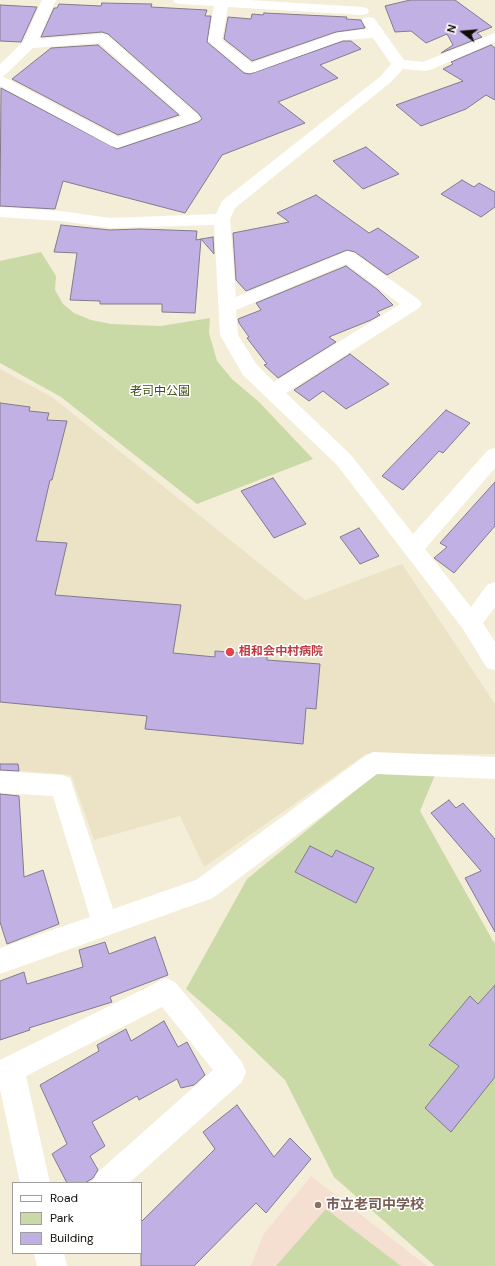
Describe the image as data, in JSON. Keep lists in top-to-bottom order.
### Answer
{
  "parks": ["老司中公園"],
  "places": ["相和会中村病院", "市立老司中学校"],
  "legend": ["Road", "Park", "Building"],
  "north": "left"
}
